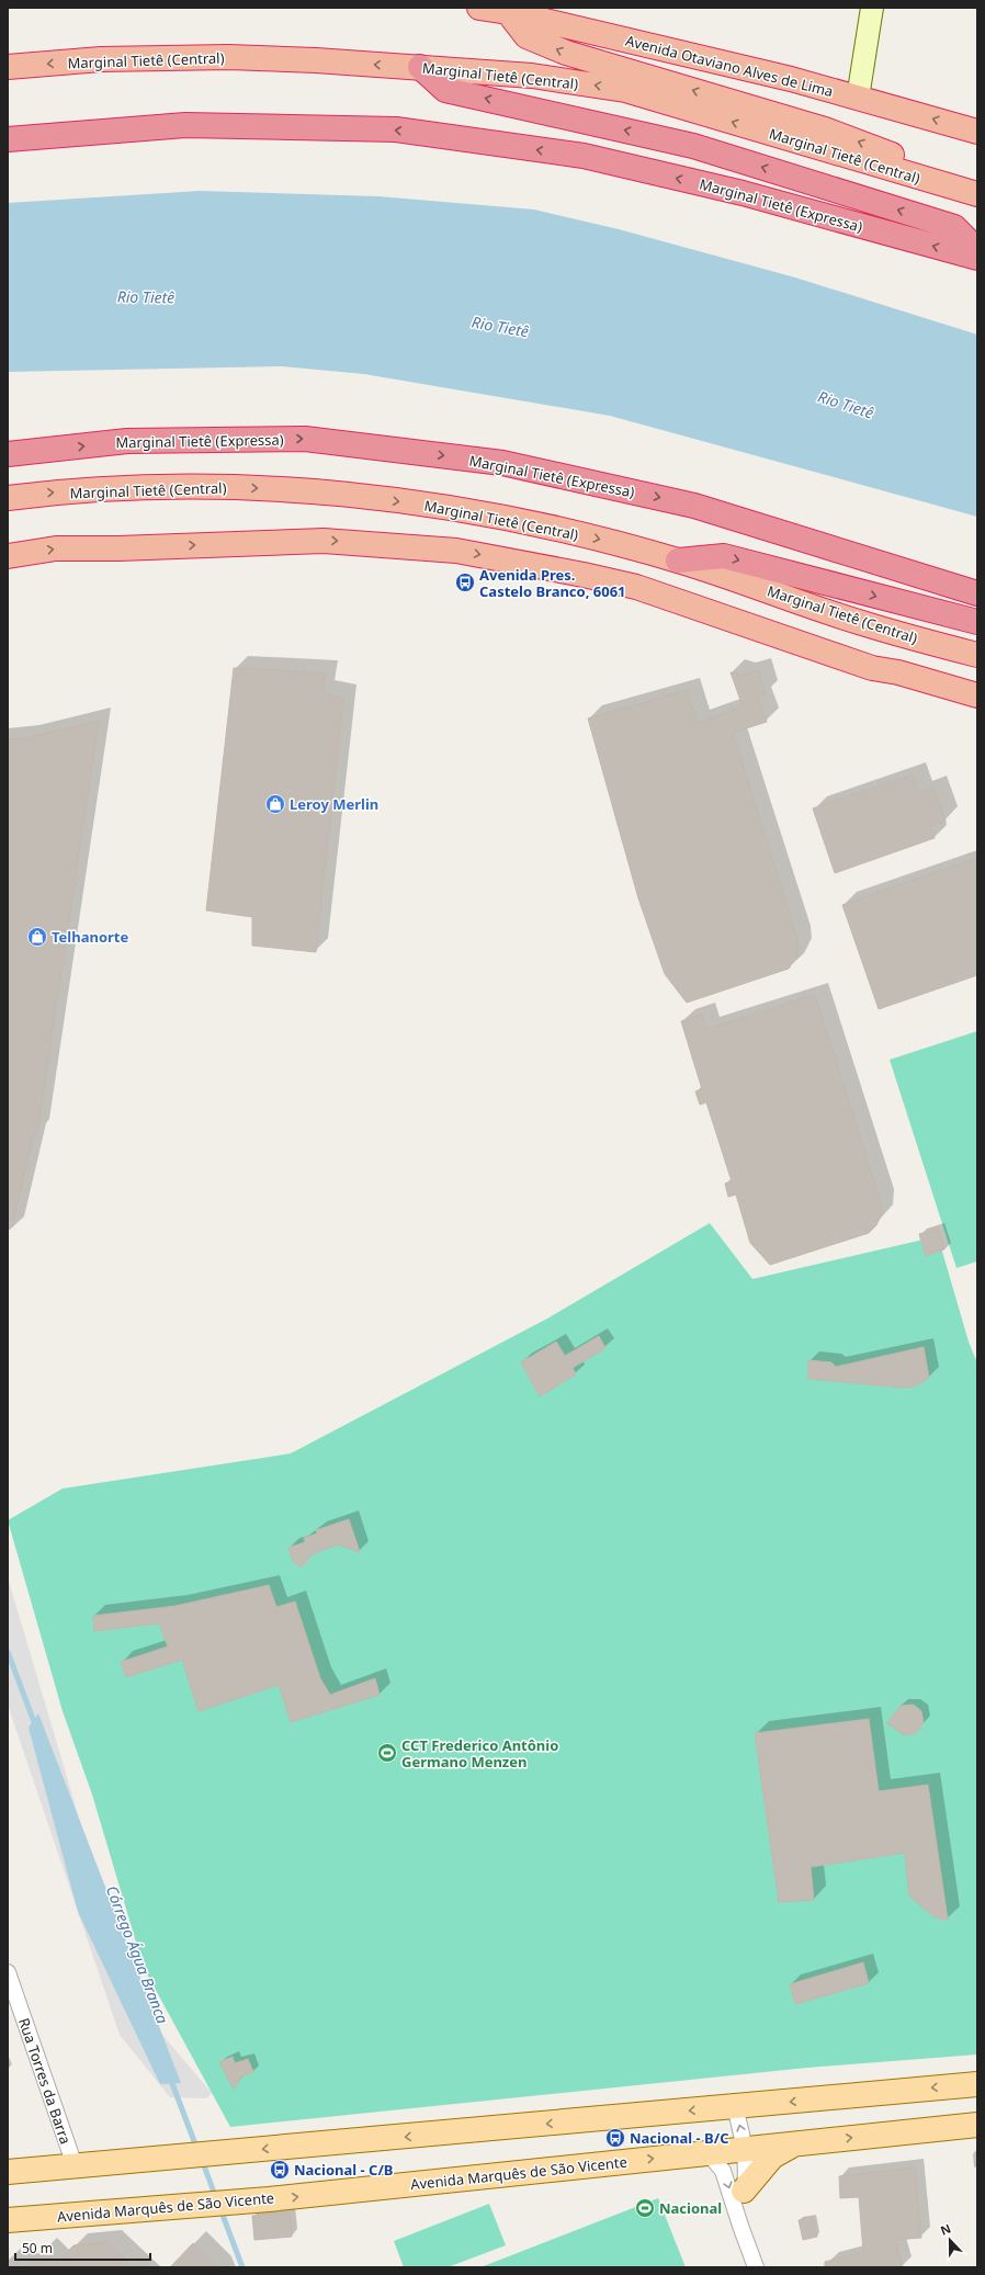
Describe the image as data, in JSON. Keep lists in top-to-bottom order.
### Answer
{
  "streets": {
    "highway": ["Marginal Tietê (Central)", "Avenida Otaviano Alves de Lima", "Marginal Tietê (Expressa)"],
    "main road": ["Avenida Marquês de São Vicente"],
    "street": ["Rua Torres da Barra"]
  },
  "water": ["Rio Tietê", "Córrego Água Branca"],
  "places": {
    "bus stop": ["Avenida Pres. Castelo Branco, 6061", "Nacional - B/C", "Nacional - C/B"],
    "shop": ["Leroy Merlin", "Telhanorte"],
    "sports": ["CCT Frederico Antônio Germano Menzen", "Nacional"]
  },
  "scale_bar": "50 m",
  "north": "top"
}
